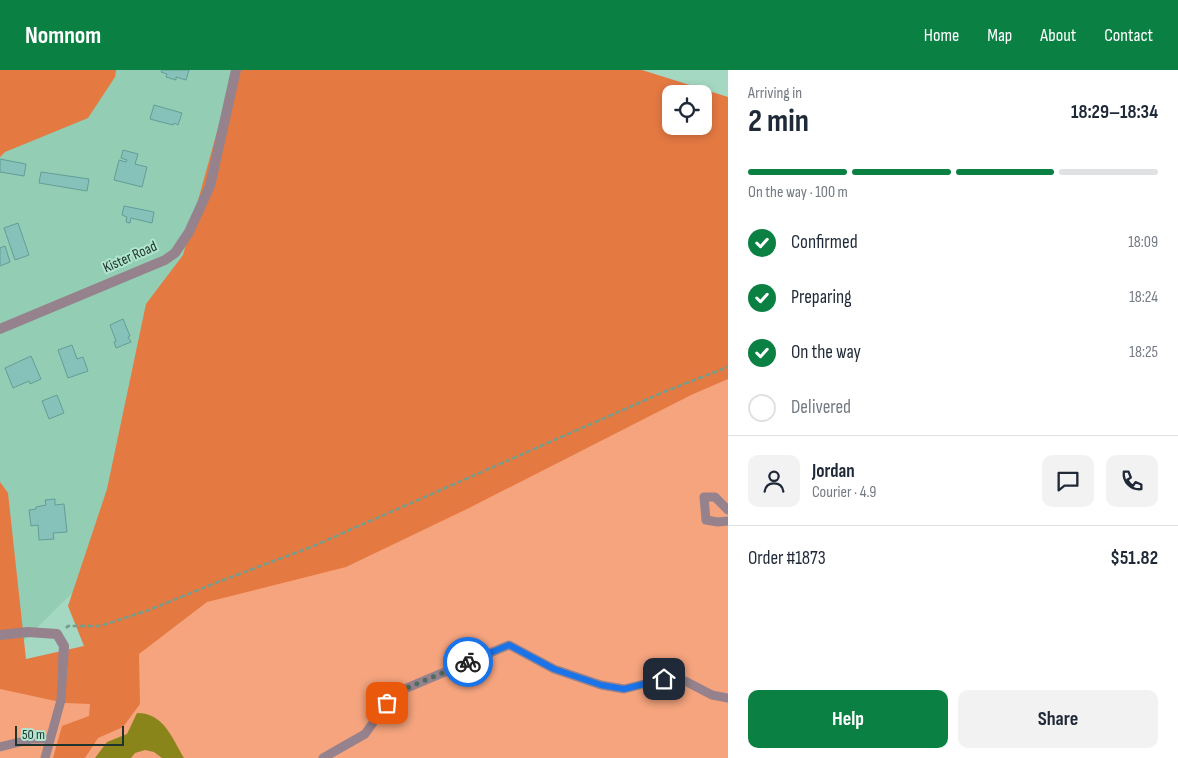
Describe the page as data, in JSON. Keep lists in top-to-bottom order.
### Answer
{
  "streets": {
    "street": ["Kister Road"]
  },
  "scale_bar": "50 m",
  "page": {
    "header": "Nomnom",
    "nav": [
      "Home",
      "Map",
      "About",
      "Contact"
    ],
    "heading": ["2 min", "Arriving in", "18:29–18:34"],
    "panel": [
      "Jordan",
      "Courier · 4.9",
      "Order #1873",
      "$51.82"
    ],
    "bar": "On the way · 100 m",
    "list": [
      ["Confirmed", "18:09"],
      ["Preparing", "18:24"],
      ["On the way", "18:25"],
      "Delivered"
    ],
    "buttons": ["Help", "Share"],
    "scale": "50 m"
  }
}
